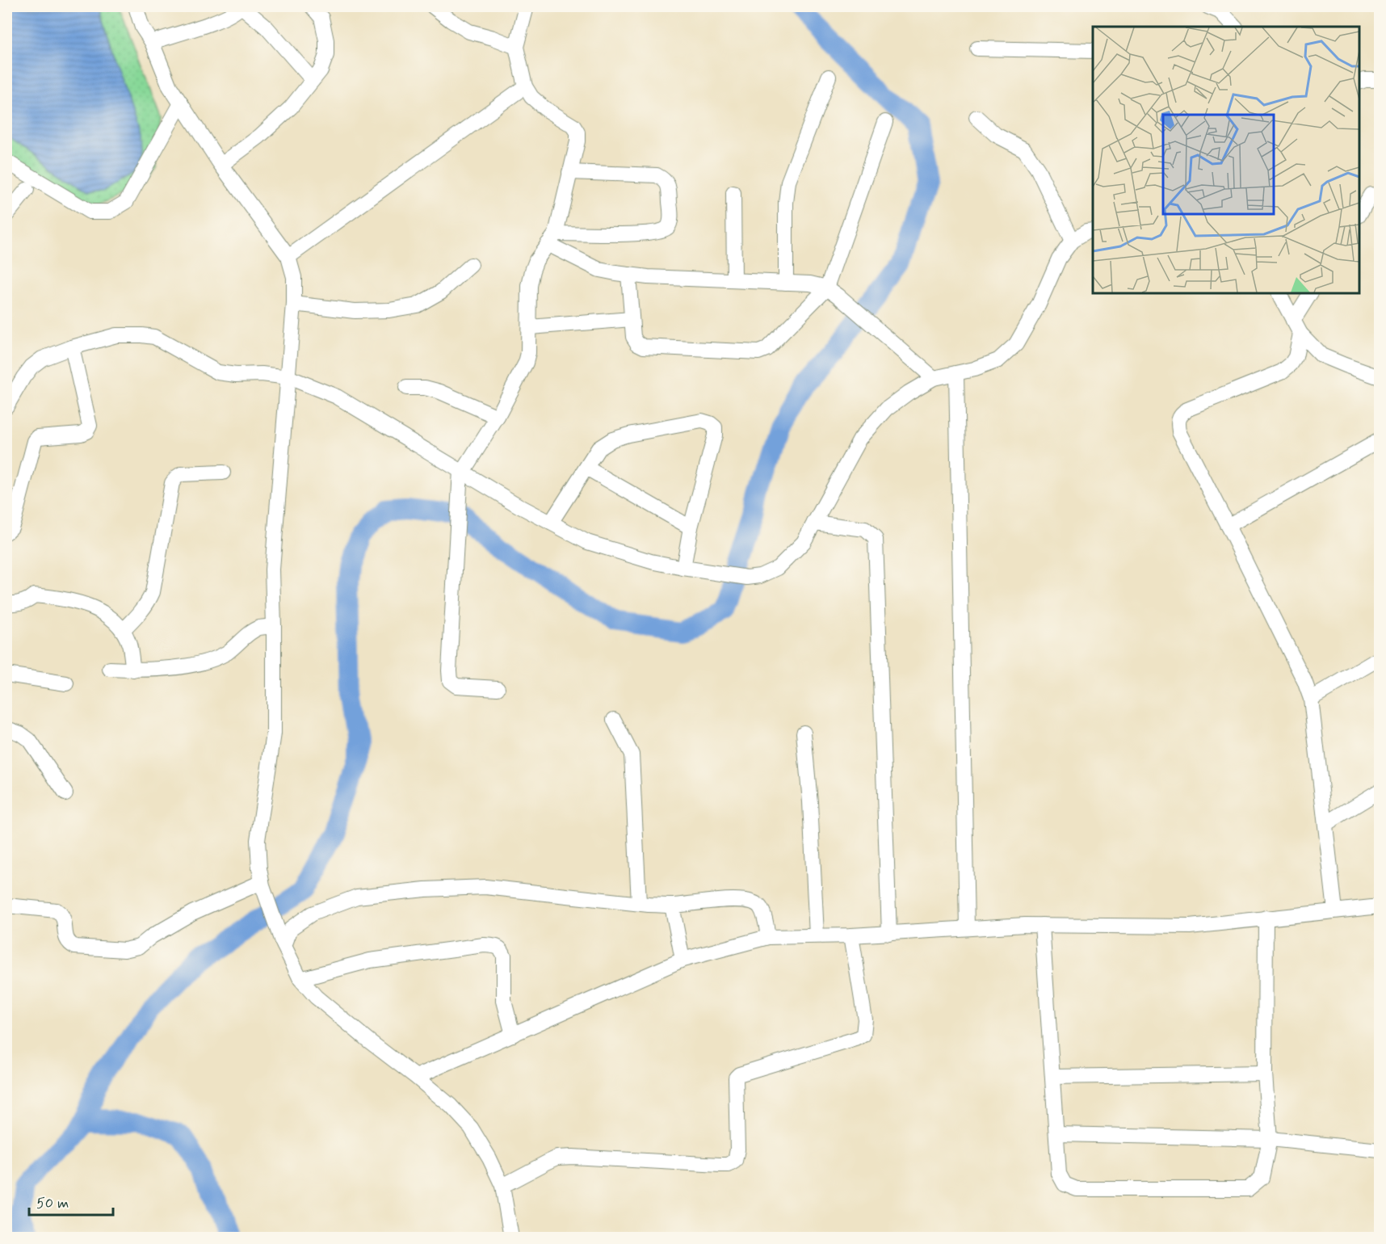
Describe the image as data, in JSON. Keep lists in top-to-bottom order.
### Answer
{
  "scale_bar": "50 m"
}
